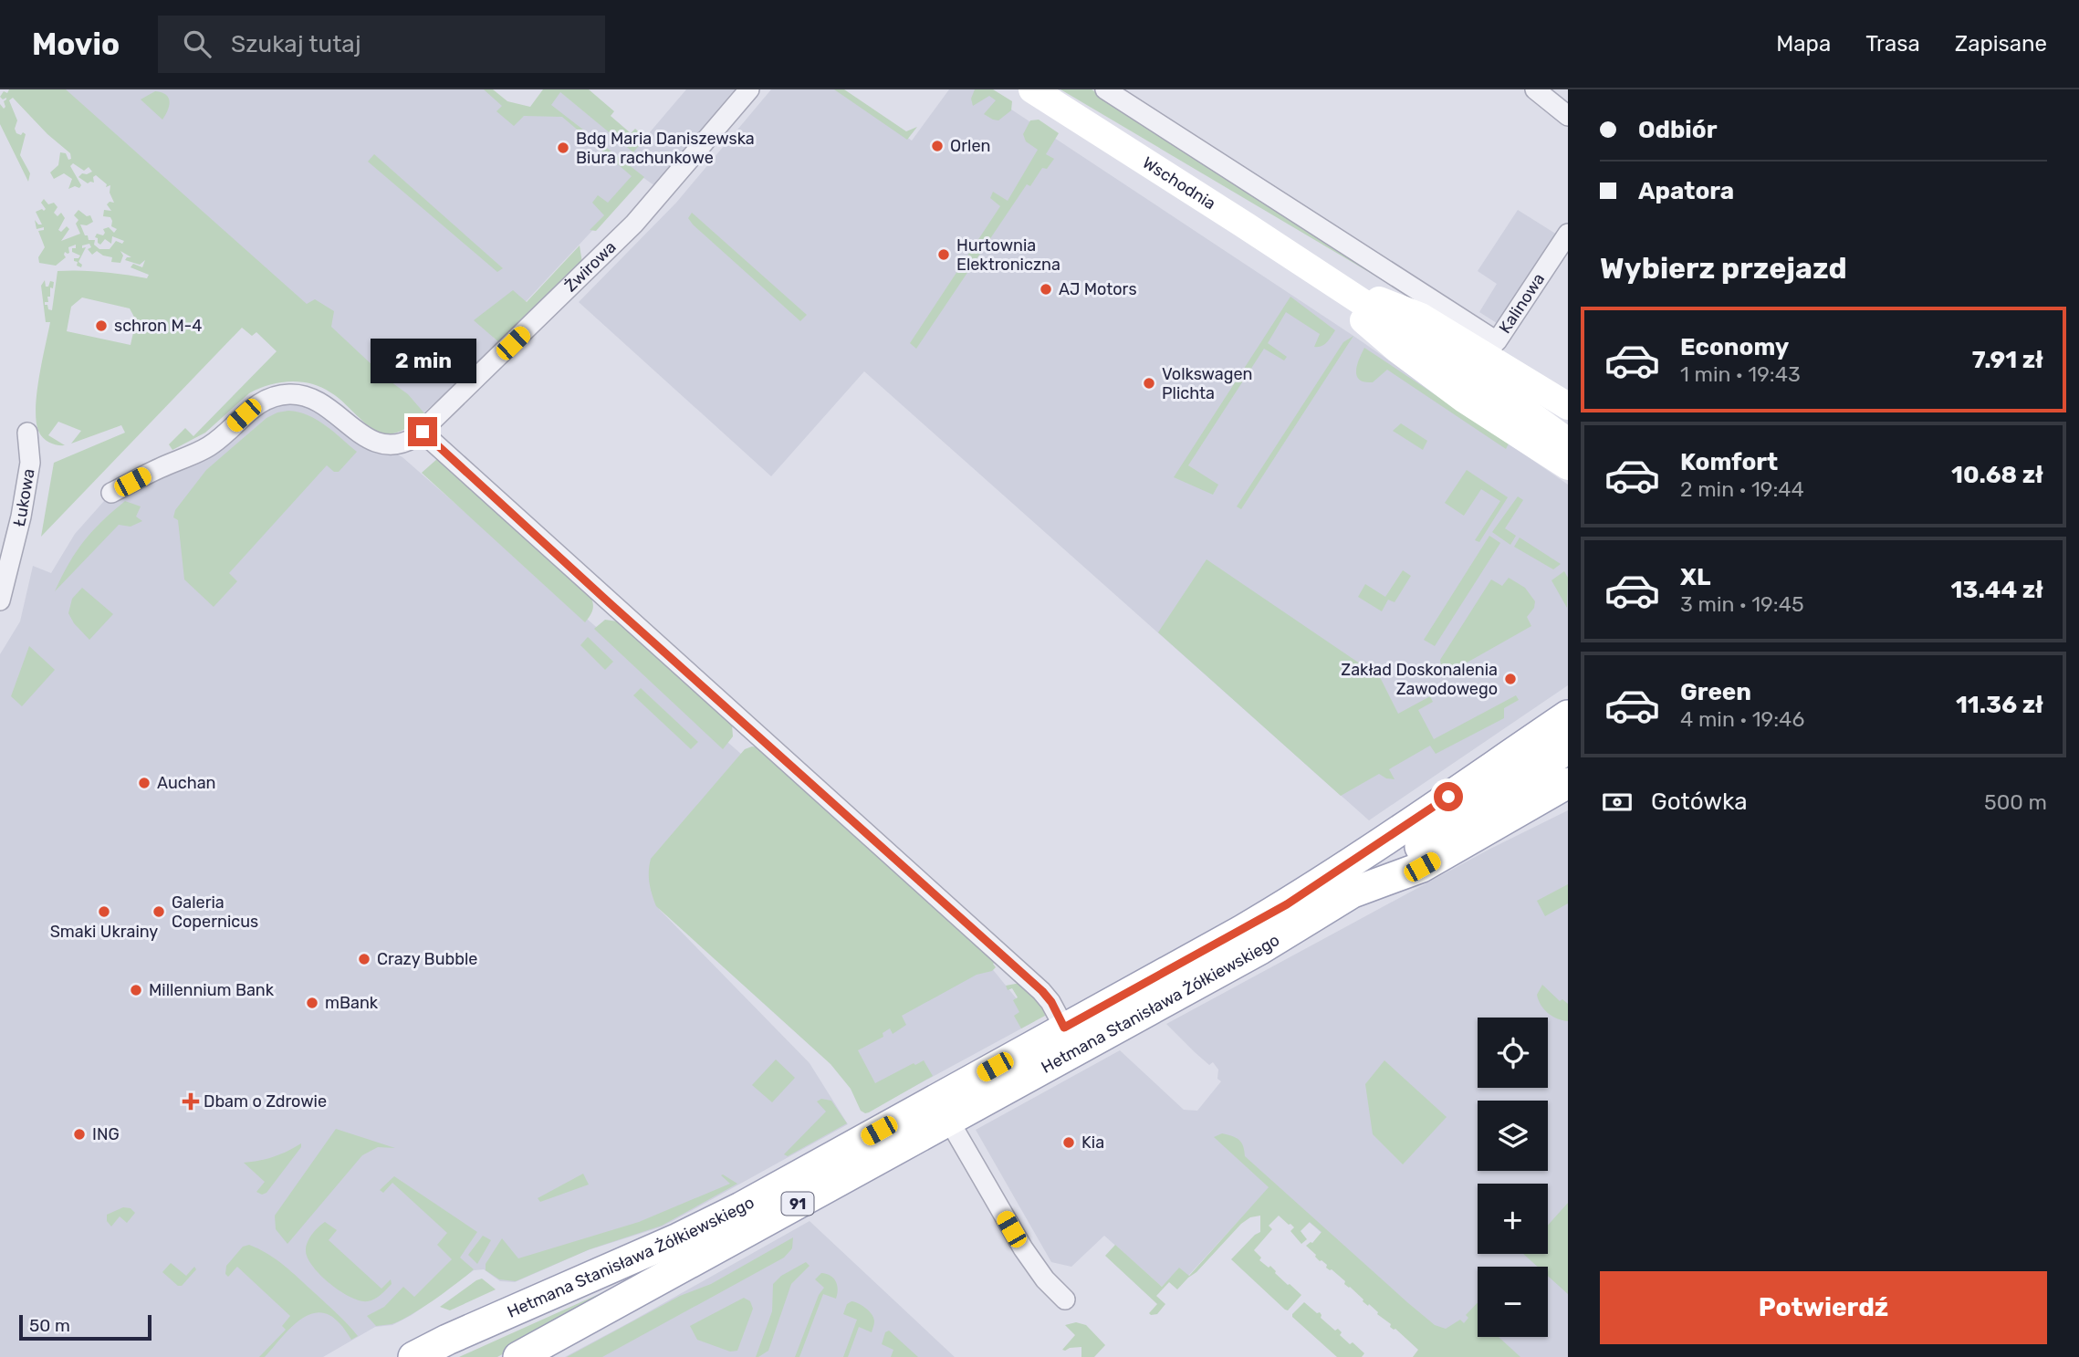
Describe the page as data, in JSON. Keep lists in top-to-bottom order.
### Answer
{
  "streets": {
    "main road": ["Hetmana Stanisława Żółkiewskiego", "91"],
    "street": [
      "Wschodnia",
      "Żwirowa",
      "Kalinowa",
      "Łukowa"
    ]
  },
  "places": {
    "other": [
      "Orlen",
      "Bdg Maria Daniszewska Biura rachunkowe",
      "Hurtownia Elektroniczna",
      "AJ Motors",
      "schron M-4",
      "Volkswagen Plichta",
      "Zakład Doskonalenia Zawodowego",
      "Auchan",
      "Smaki Ukrainy",
      "Galeria Copernicus",
      "Crazy Bubble",
      "Millennium Bank",
      "mBank",
      "ING",
      "Kia"
    ],
    "health": ["Dbam o Zdrowie"]
  },
  "scale_bar": "50 m",
  "page": {
    "header": "Movio",
    "search": "Szukaj tutaj",
    "nav": ["Mapa", "Trasa", "Zapisane"],
    "banner": ["Odbiór", "Apatora"],
    "heading": "Wybierz przejazd",
    "list": [
      {
        "name": "Economy",
        "note": "1 min · 19:43",
        "value": "7.91 zł"
      },
      {
        "name": "Komfort",
        "note": "2 min · 19:44",
        "value": "10.68 zł"
      },
      {
        "name": "XL",
        "note": "3 min · 19:45",
        "value": "13.44 zł"
      },
      {
        "name": "Green",
        "note": "4 min · 19:46",
        "value": "11.36 zł"
      }
    ],
    "bubble": "2 min",
    "pay": ["Gotówka", "500 m"],
    "map_buttons": ["+", "−"],
    "buttons": "Potwierdź",
    "scale": "50 m"
  }
}
